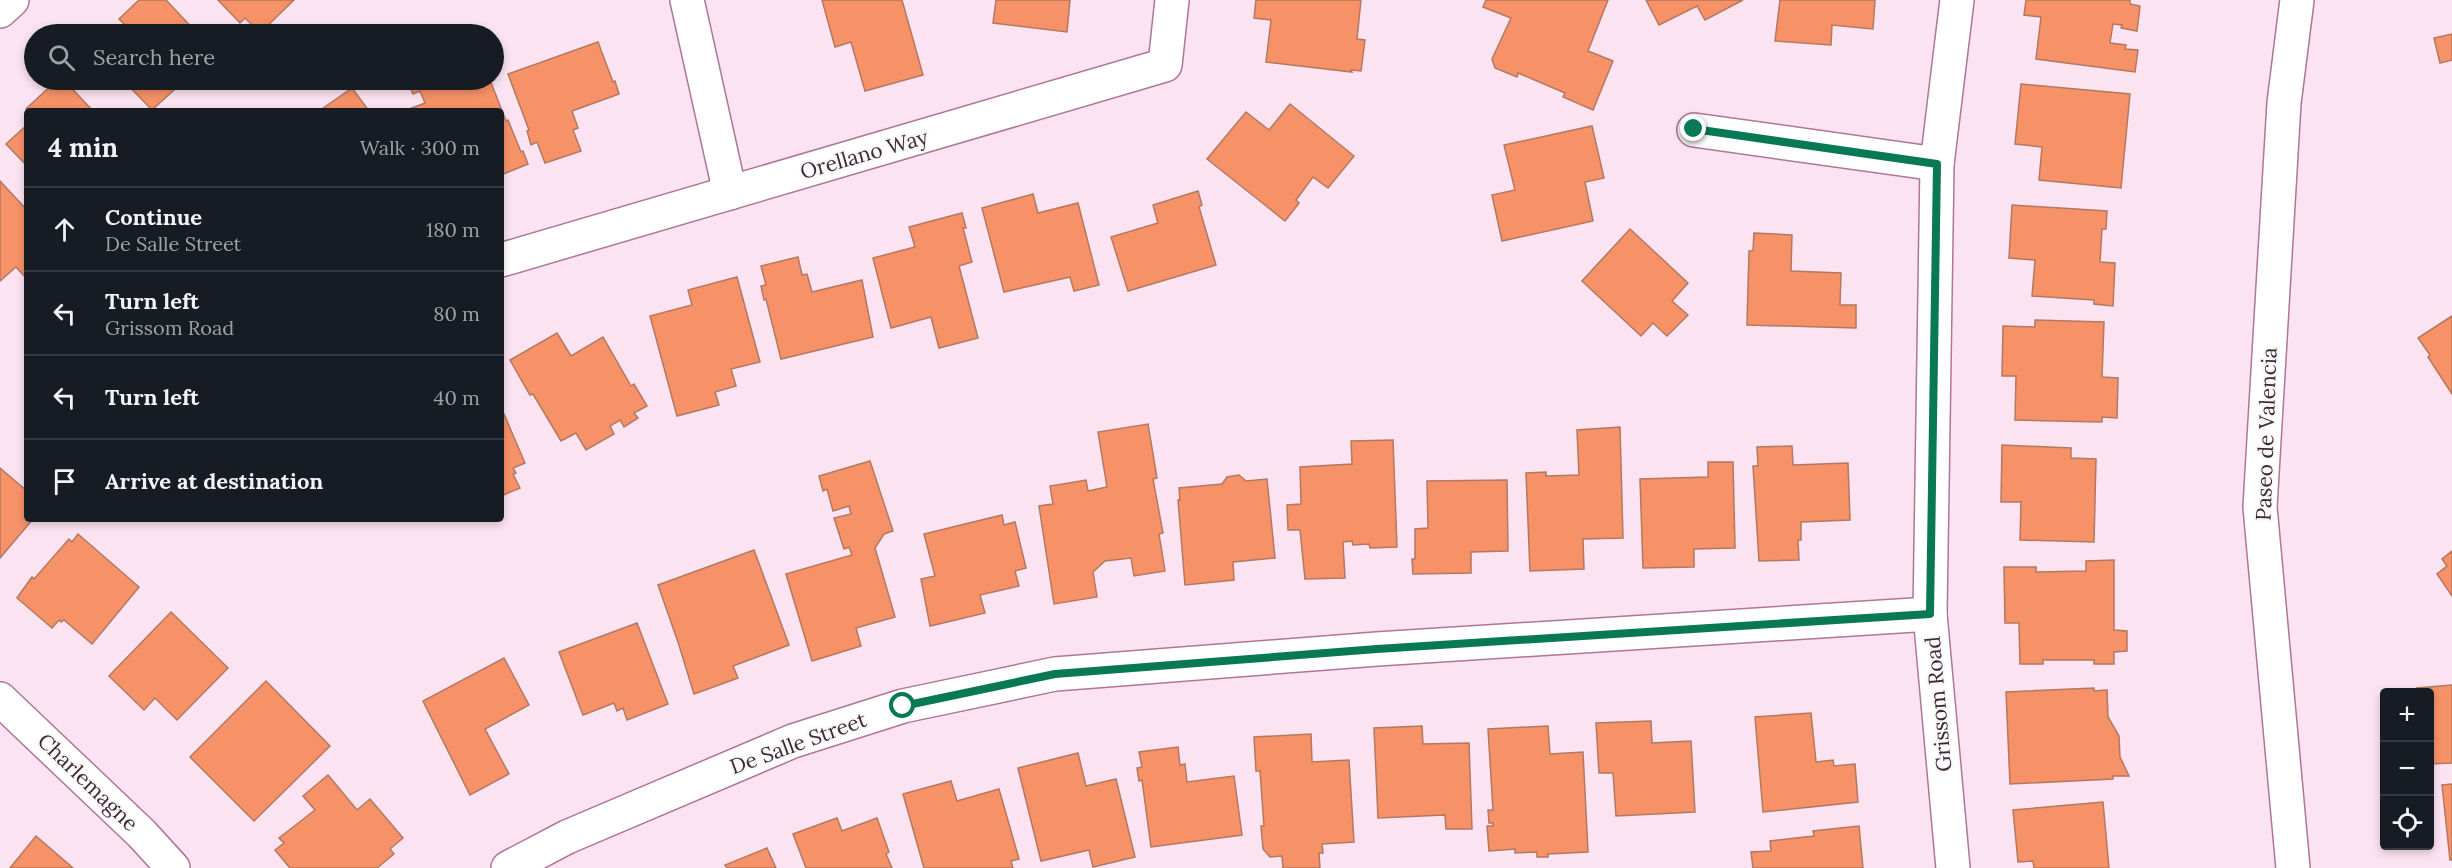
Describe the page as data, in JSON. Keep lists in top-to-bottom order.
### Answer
{
  "streets": {
    "street": [
      "Orellano Way",
      "Paseo de Valencia",
      "Grissom Road",
      "De Salle Street",
      "Charlemagne"
    ]
  },
  "crossings": [
    ["Grissom Road", "De Salle Street"]
  ],
  "page": {
    "search": "Search here",
    "heading": ["4 min", "Walk · 300 m"],
    "list": [
      ["Continue", "De Salle Street", "180 m"],
      ["Turn left", "Grissom Road", "80 m"],
      ["Turn left", "40 m"],
      "Arrive at destination"
    ],
    "map_buttons": ["+", "−"]
  }
}
